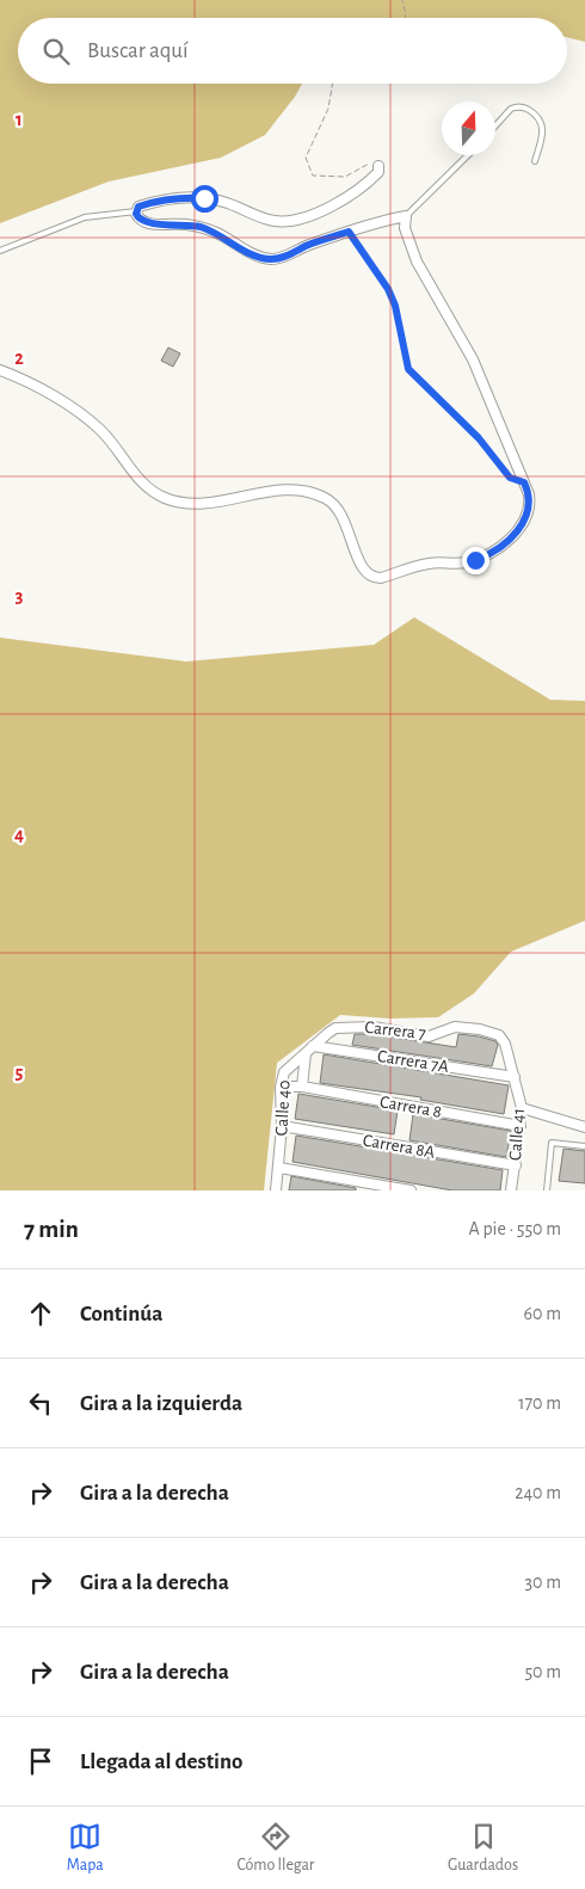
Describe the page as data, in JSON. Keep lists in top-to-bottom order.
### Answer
{
  "streets": {
    "street": [
      "Carrera 7",
      "Carrera 7A",
      "Carrera 8",
      "Calle 40",
      "Calle 41",
      "Carrera 8A"
    ]
  },
  "crossings": [
    ["Carrera 7", "Calle 40"],
    ["Carrera 7", "Calle 41"],
    ["Carrera 7A", "Calle 40"],
    ["Carrera 7A", "Calle 41"],
    ["Carrera 8", "Calle 40"],
    ["Carrera 8", "Calle 41"],
    ["Calle 40", "Carrera 8A"],
    ["Calle 41", "Carrera 8A"]
  ],
  "north": "top",
  "page": {
    "search": "Buscar aquí",
    "heading": ["7 min", "A pie · 550 m"],
    "list": [
      ["Continúa", "60 m"],
      ["Gira a la izquierda", "170 m"],
      ["Gira a la derecha", "240 m"],
      ["Gira a la derecha", "30 m"],
      ["Gira a la derecha", "50 m"],
      "Llegada al destino"
    ],
    "nav": ["Mapa", "Cómo llegar", "Guardados"]
  },
  "grid": {
    "rows": [
      "1",
      "2",
      "3",
      "4",
      "5"
    ]
  }
}
